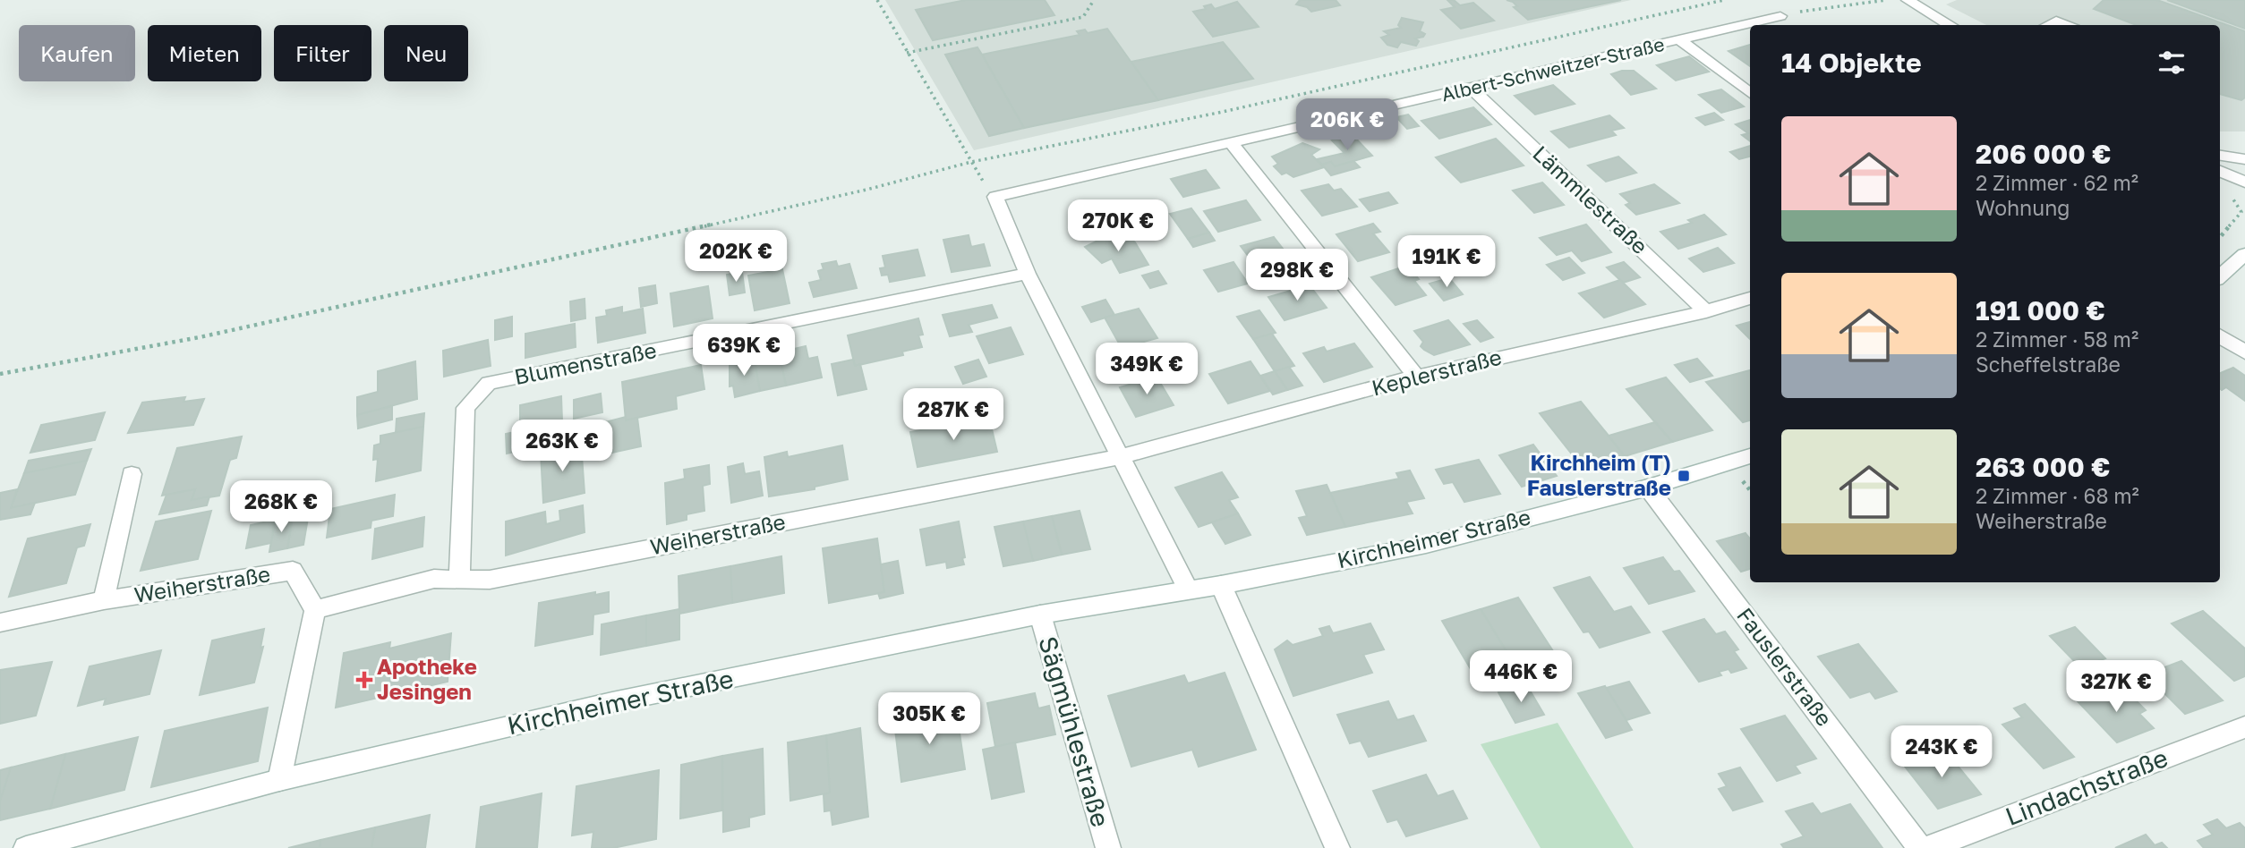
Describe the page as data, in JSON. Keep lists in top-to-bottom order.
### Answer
{
  "streets": {
    "street": [
      "Albert-Schweitzer-Straße",
      "Lämmlestraße",
      "Blumenstraße",
      "Keplerstraße",
      "Weiherstraße",
      "Kirchheimer Straße",
      "Fauslerstraße",
      "Sägmühlestraße",
      "Lindachstraße"
    ]
  },
  "crossings": [
    ["Albert-Schweitzer-Straße", "Lämmlestraße"],
    ["Albert-Schweitzer-Straße", "Blumenstraße"],
    ["Lämmlestraße", "Keplerstraße"],
    ["Blumenstraße", "Weiherstraße"],
    ["Keplerstraße", "Weiherstraße"],
    ["Kirchheimer Straße", "Fauslerstraße"],
    ["Kirchheimer Straße", "Sägmühlestraße"]
  ],
  "places": {
    "transit": ["Kirchheim (T) Fauslerstraße"],
    "health": ["Apotheke Jesingen"]
  },
  "page": {
    "chip": [
      "Kaufen",
      "Mieten",
      "Filter",
      "Neu"
    ],
    "heading": "14 Objekte",
    "price": [
      "206K €",
      "270K €",
      "202K €",
      "191K €",
      "298K €",
      "639K €",
      "349K €",
      "287K €",
      "263K €",
      "268K €",
      "446K €",
      "327K €",
      "305K €",
      "243K €"
    ],
    "list": [
      {
        "name": "206 000 €",
        "note": "2 Zimmer · 62 m² · Wohnung"
      },
      {
        "name": "191 000 €",
        "note": "2 Zimmer · 58 m² · Scheffelstraße"
      },
      {
        "name": "263 000 €",
        "note": "2 Zimmer · 68 m² · Weiherstraße"
      }
    ]
  }
}
